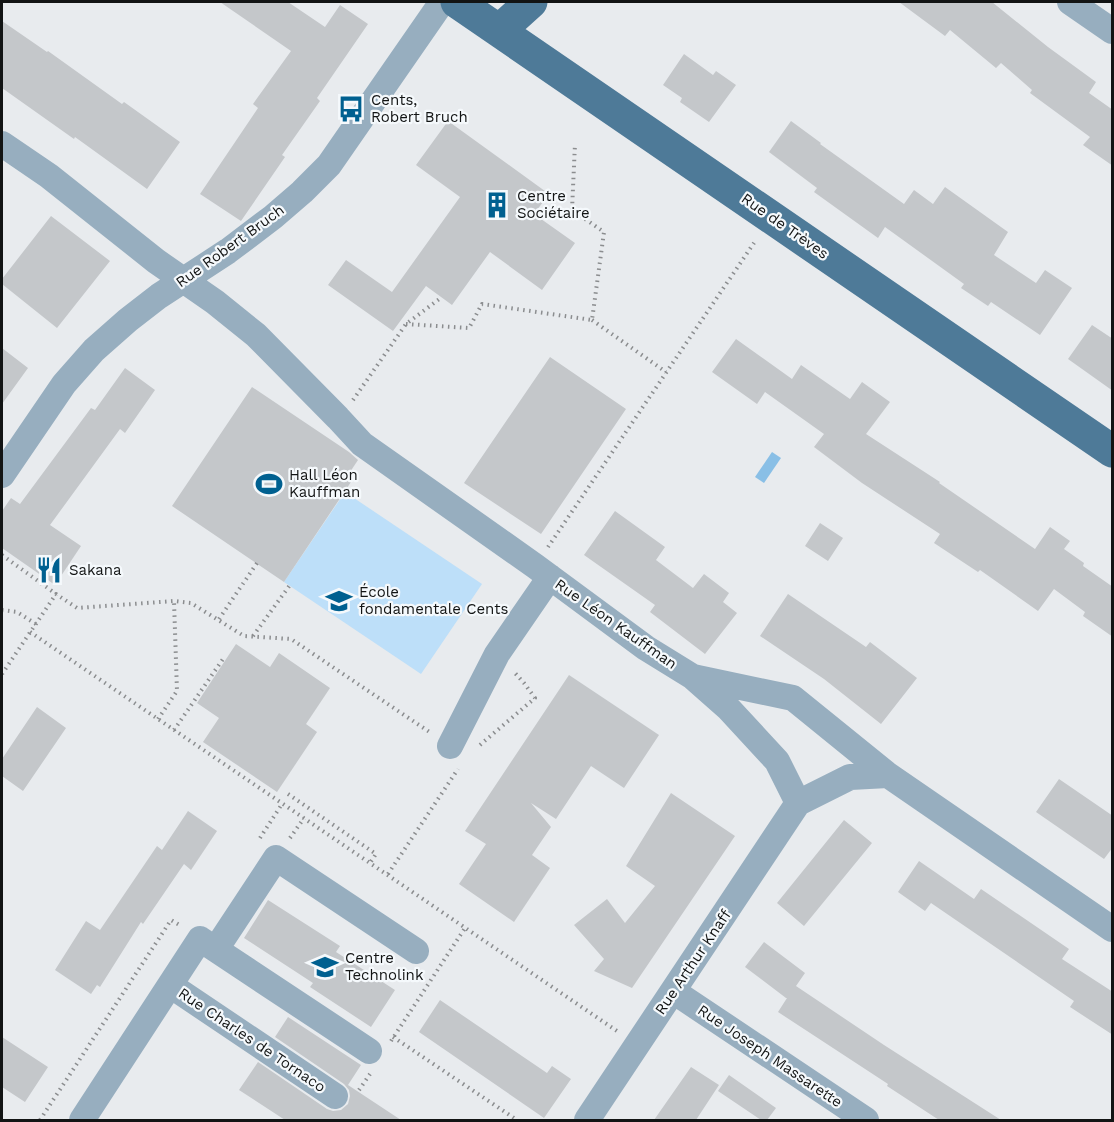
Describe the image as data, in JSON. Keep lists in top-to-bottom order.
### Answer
{
  "streets": {
    "main road": ["Rue de Trèves"],
    "street": [
      "Rue Robert Bruch",
      "Rue Léon Kauffman",
      "Rue Arthur Knaff",
      "Rue Charles de Tornaco",
      "Rue Joseph Massarette"
    ]
  },
  "crossings": [
    ["Rue Robert Bruch", "Rue Léon Kauffman"],
    ["Rue Léon Kauffman", "Rue Arthur Knaff"],
    ["Rue Arthur Knaff", "Rue Joseph Massarette"]
  ],
  "places": {
    "bus stop": ["Cents, Robert Bruch"],
    "building": ["Centre Sociétaire"],
    "sports": ["Hall Léon Kauffman"],
    "restaurant": ["Sakana"],
    "school or university": ["École fondamentale Cents", "Centre Technolink"]
  }
}
